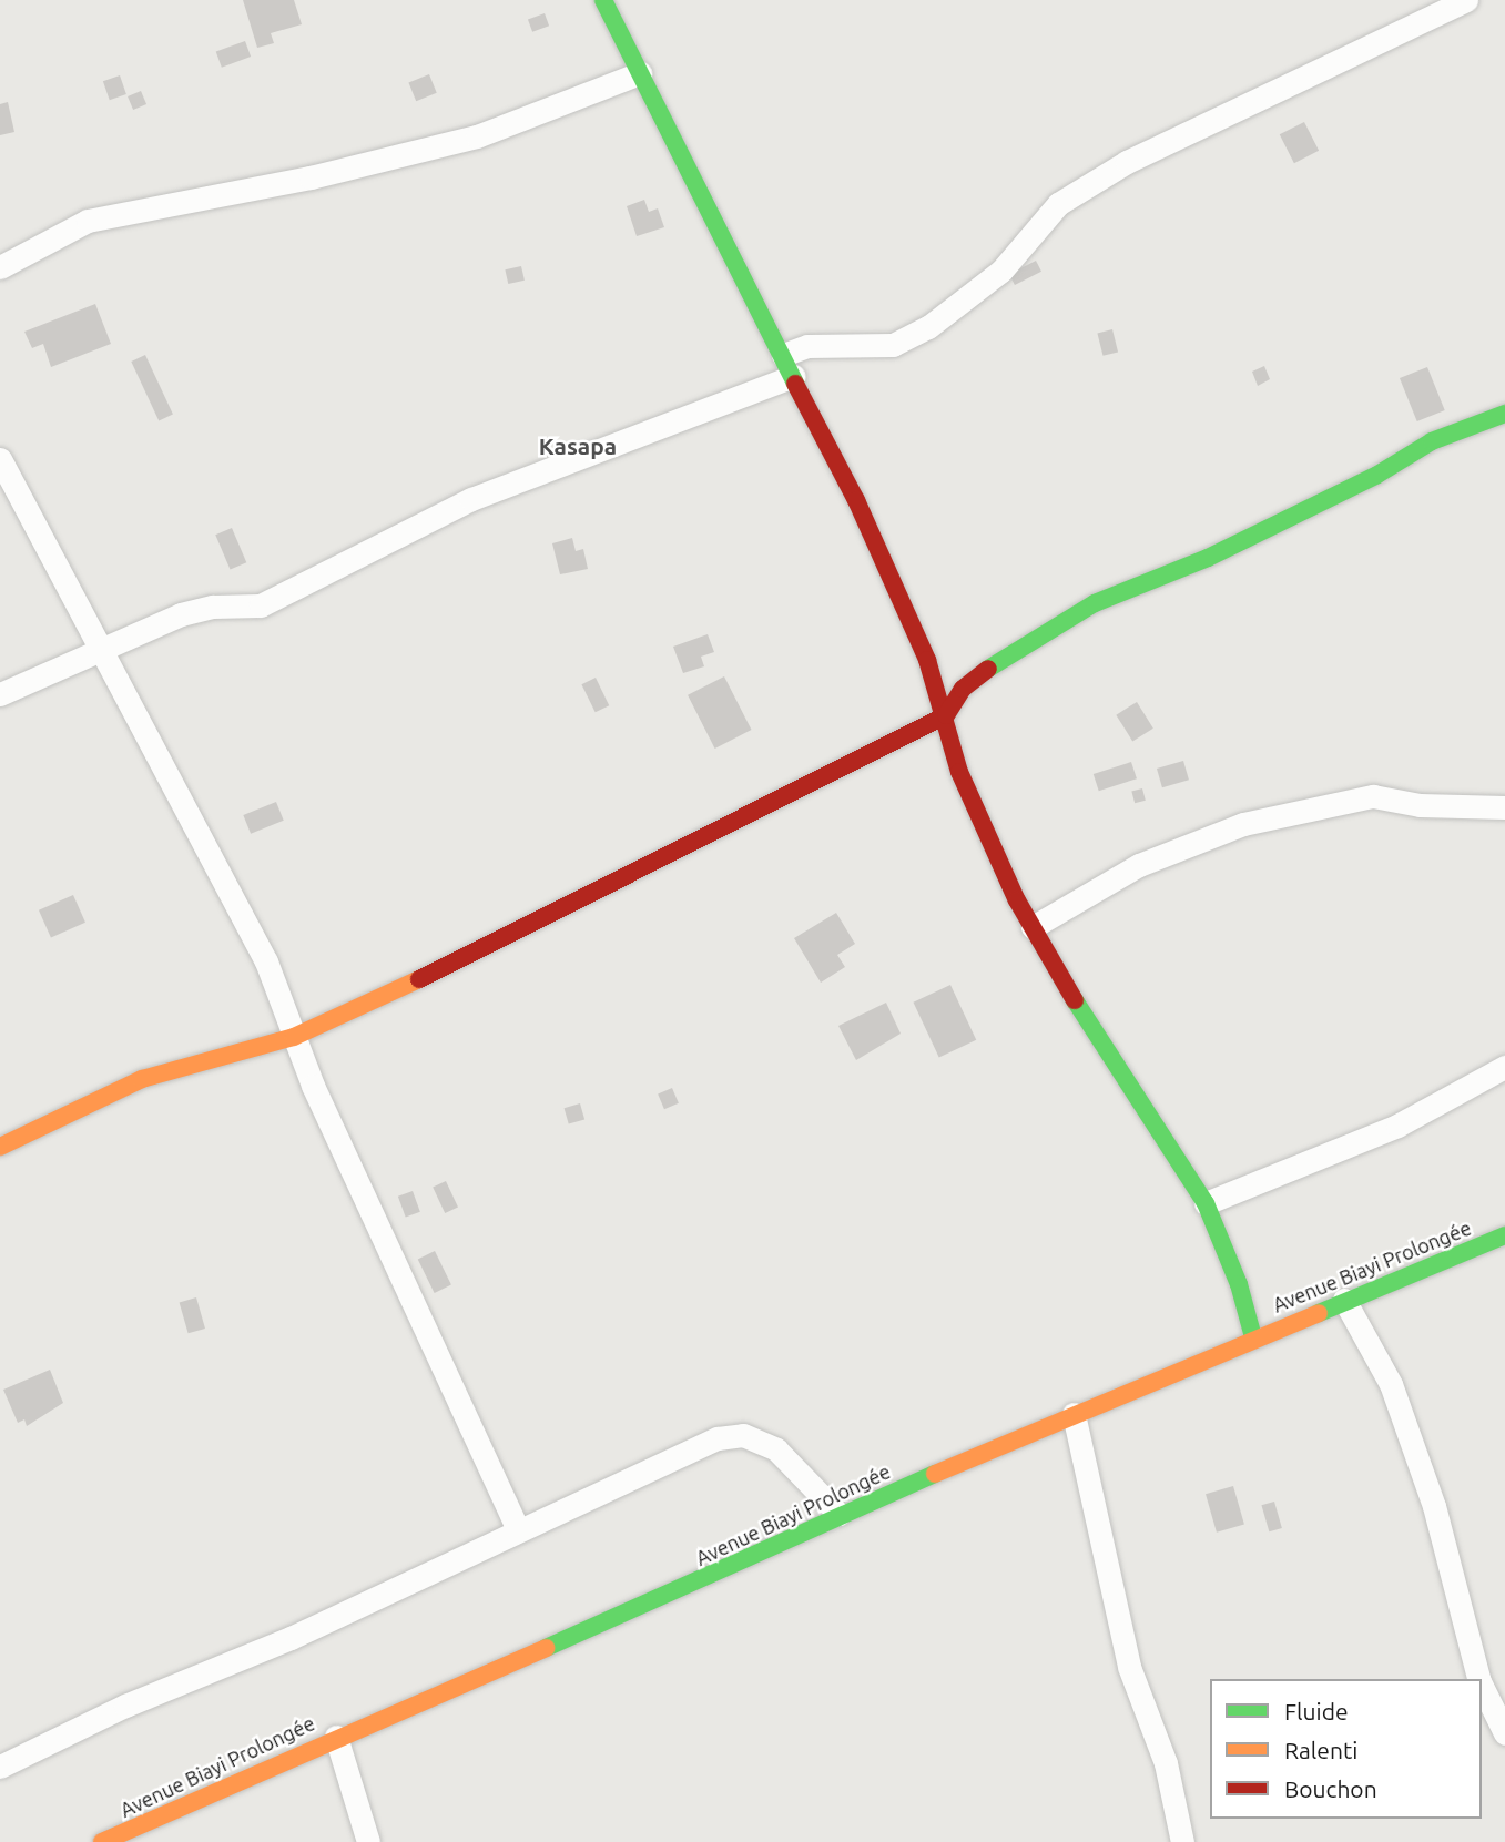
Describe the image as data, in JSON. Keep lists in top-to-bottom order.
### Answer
{
  "streets": {
    "street": ["Avenue Biayi Prolongée"]
  },
  "districts": ["Kasapa"],
  "legend": ["Fluide", "Ralenti", "Bouchon"]
}
